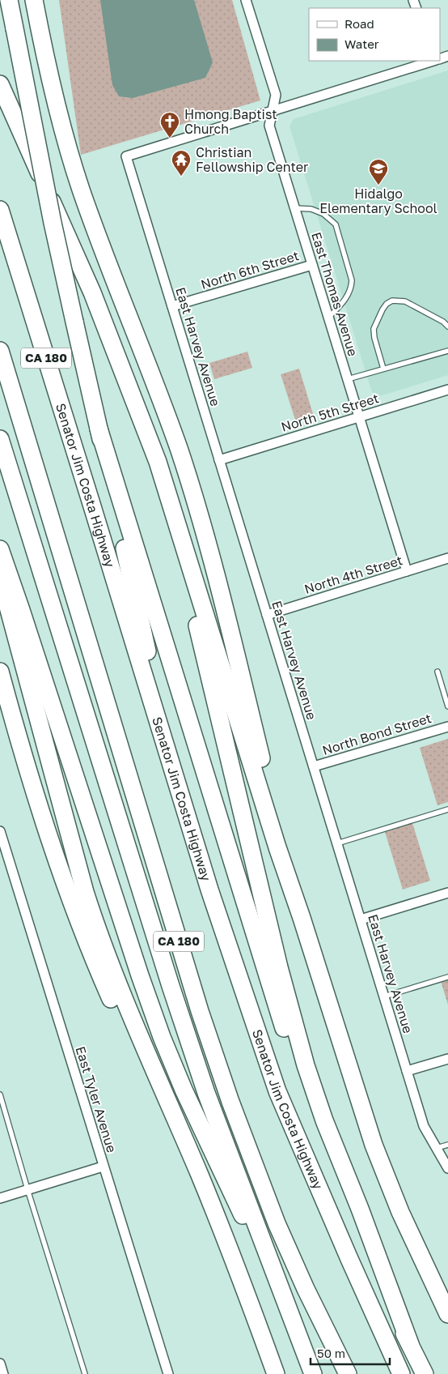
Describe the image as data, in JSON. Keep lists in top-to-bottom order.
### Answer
{
  "streets": {
    "highway": ["CA 180", "Senator Jim Costa Highway"],
    "street": [
      "North 6th Street",
      "East Thomas Avenue",
      "East Harvey Avenue",
      "North 5th Street",
      "North 4th Street",
      "North Bond Street",
      "East Tyler Avenue"
    ]
  },
  "crossings": [
    ["North 6th Street", "East Thomas Avenue"],
    ["North 6th Street", "East Harvey Avenue"],
    ["East Thomas Avenue", "East Harvey Avenue"],
    ["East Thomas Avenue", "North 5th Street"],
    ["East Thomas Avenue", "North 4th Street"],
    ["East Harvey Avenue", "North 5th Street"],
    ["East Harvey Avenue", "North 4th Street"],
    ["East Harvey Avenue", "North Bond Street"]
  ],
  "places": {
    "church": ["Hmong Baptist Church"],
    "temple": ["Christian Fellowship Center"],
    "school or university": ["Hidalgo Elementary School"]
  },
  "legend": ["Road", "Water"],
  "scale_bar": "50 m"
}
